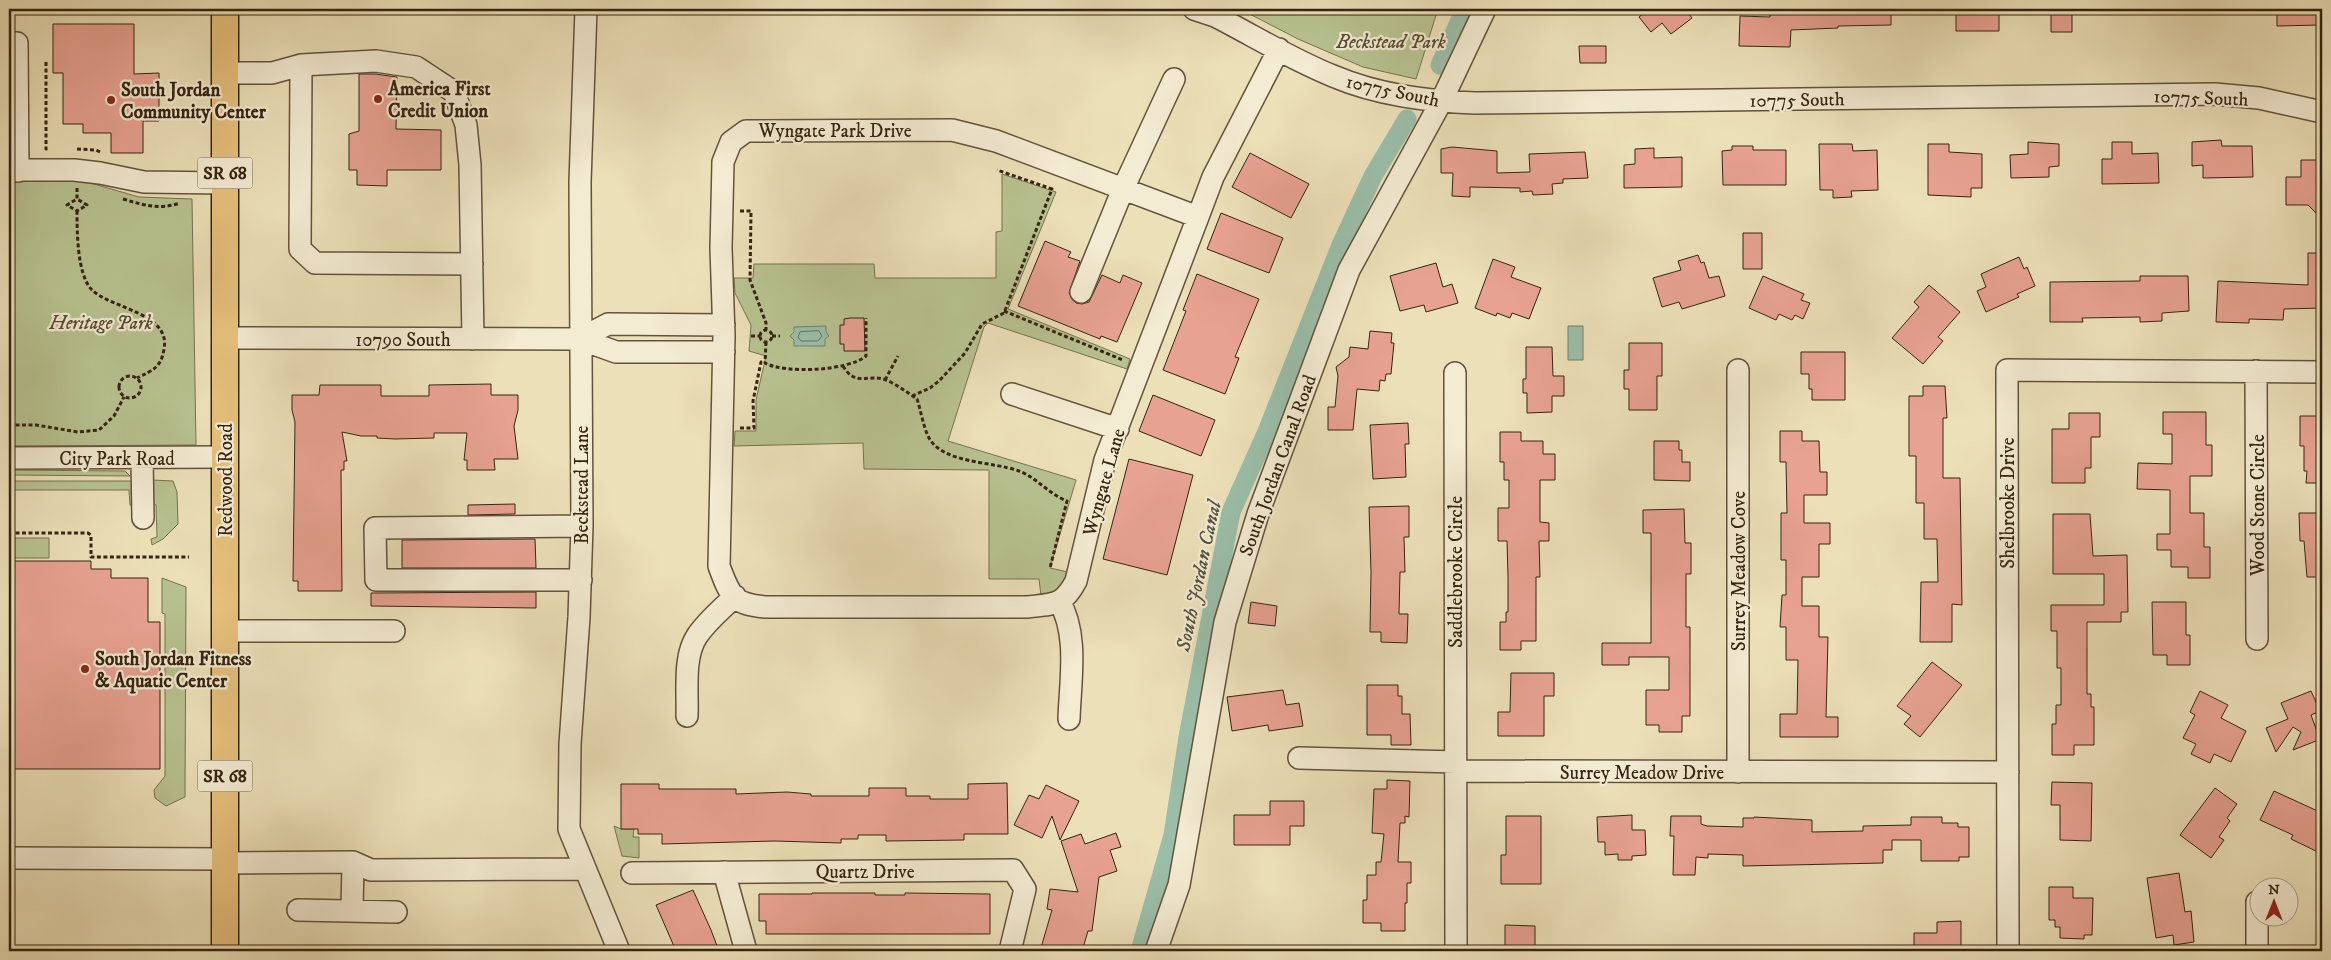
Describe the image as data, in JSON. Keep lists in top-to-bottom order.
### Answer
{
  "streets": {
    "main road": ["SR 68", "Redwood Road"],
    "street": [
      "10775 South",
      "Wyngate Park Drive",
      "10790 South",
      "City Park Road",
      "South Jordan Canal Road",
      "Wyngate Lane",
      "Beckstead Lane",
      "Shelbrooke Drive",
      "Wood Stone Circle",
      "Surrey Meadow Cove",
      "Saddlebrooke Circle",
      "Surrey Meadow Drive",
      "Quartz Drive"
    ]
  },
  "crossings": [
    ["10775 South", "South Jordan Canal Road"],
    ["10775 South", "Wyngate Lane"],
    ["Wyngate Park Drive", "10790 South"],
    ["Wyngate Park Drive", "Wyngate Lane"],
    ["10790 South", "Redwood Road"],
    ["10790 South", "Beckstead Lane"],
    ["City Park Road", "Redwood Road"],
    ["Shelbrooke Drive", "Wood Stone Circle"],
    ["Shelbrooke Drive", "Surrey Meadow Drive"],
    ["Surrey Meadow Cove", "Surrey Meadow Drive"],
    ["Saddlebrooke Circle", "Surrey Meadow Drive"]
  ],
  "water": ["South Jordan Canal"],
  "parks": ["Beckstead Park", "Heritage Park"],
  "places": ["America First Credit Union", "South Jordan Community Center", "South Jordan Fitness & Aquatic Center"],
  "north": "top"
}
